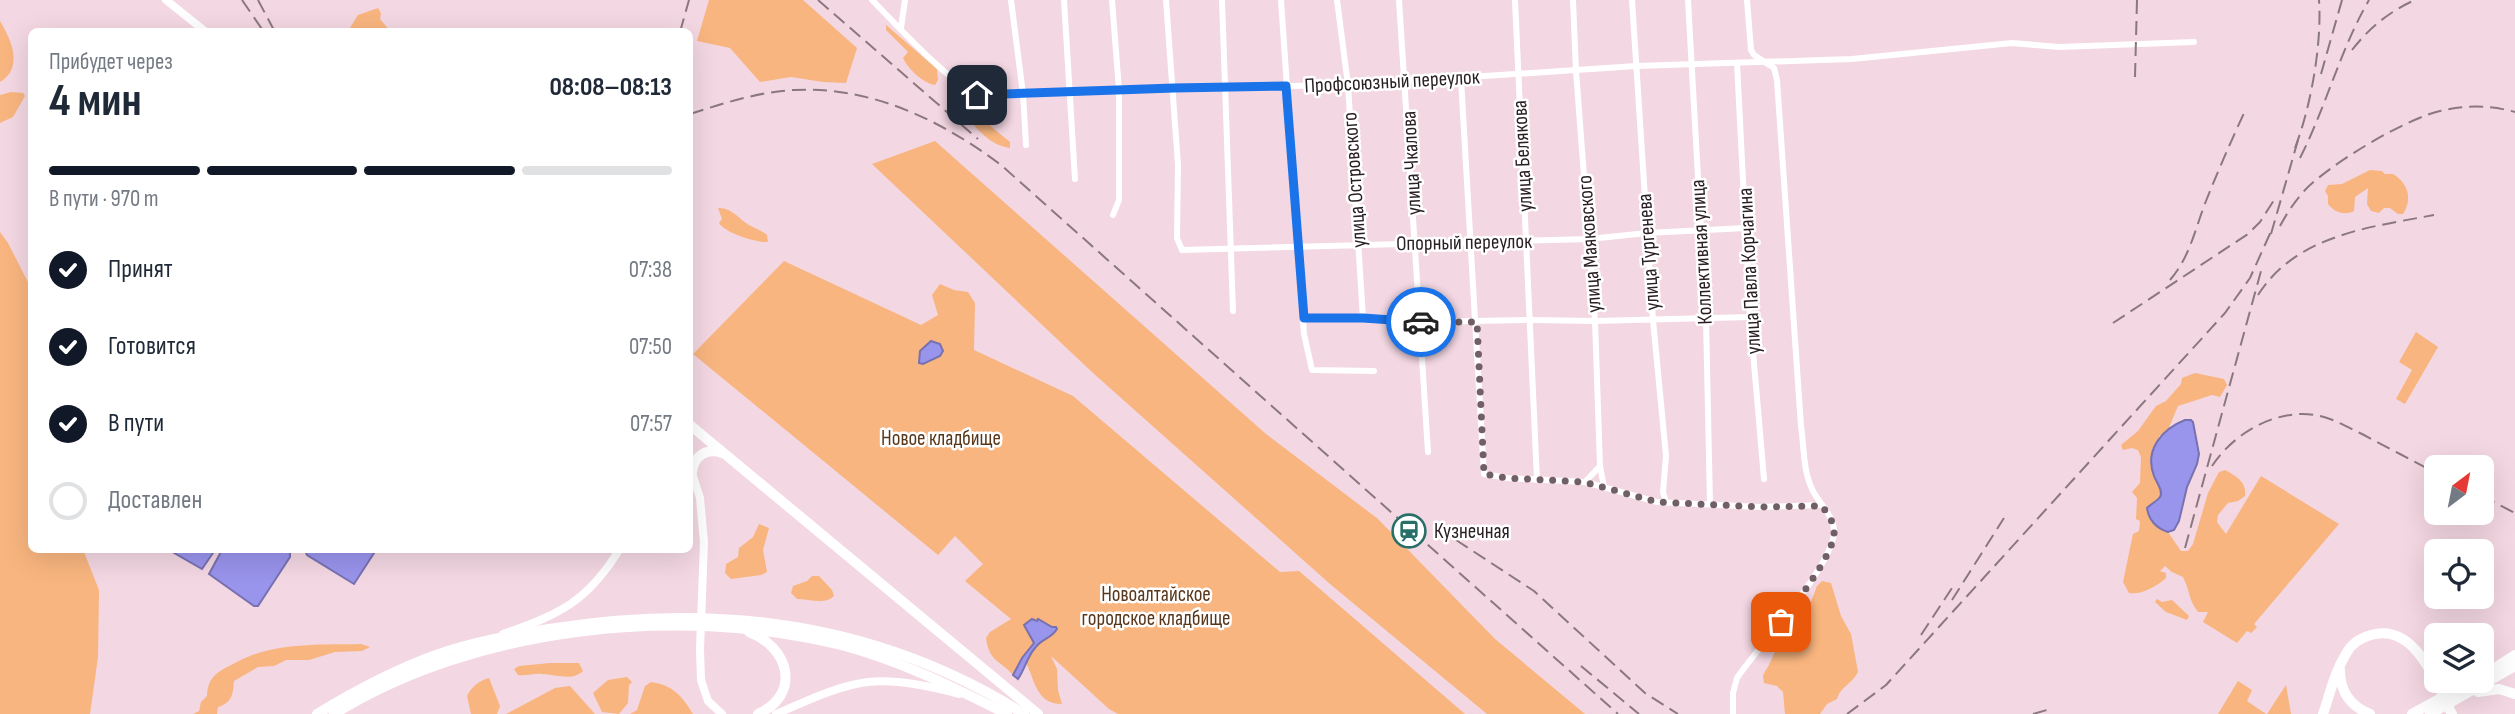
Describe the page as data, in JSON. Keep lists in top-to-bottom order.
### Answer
{
  "streets": {
    "street": [
      "Профсоюзный переулок",
      "улица Белякова",
      "улица Чкалова",
      "улица Островского",
      "Опорный переулок",
      "улица Маяковского",
      "улица Тургенева",
      "Коллективная улица",
      "улица Павла Корчагина"
    ]
  },
  "crossings": [
    ["Профсоюзный переулок", "улица Белякова"],
    ["Профсоюзный переулок", "улица Чкалова"],
    ["Профсоюзный переулок", "улица Островского"],
    ["Профсоюзный переулок", "Опорный переулок"],
    ["Профсоюзный переулок", "улица Маяковского"],
    ["Профсоюзный переулок", "улица Тургенева"],
    ["Профсоюзный переулок", "Коллективная улица"],
    ["Профсоюзный переулок", "улица Павла Корчагина"],
    ["улица Белякова", "Опорный переулок"],
    ["улица Чкалова", "Опорный переулок"],
    ["улица Островского", "Опорный переулок"],
    ["Опорный переулок", "улица Маяковского"],
    ["Опорный переулок", "улица Тургенева"],
    ["Опорный переулок", "Коллективная улица"],
    ["Опорный переулок", "улица Павла Корчагина"]
  ],
  "parks": ["Новое кладбище", "Новоалтайское городское кладбище"],
  "places": {
    "station": ["Кузнечная"]
  },
  "north": "top right",
  "page": {
    "heading": ["4 мин", "Прибудет через", "08:08–08:13"],
    "bar": "В пути · 970 m",
    "list": [
      ["Принят", "07:38"],
      ["Готовится", "07:50"],
      ["В пути", "07:57"],
      "Доставлен"
    ]
  }
}
